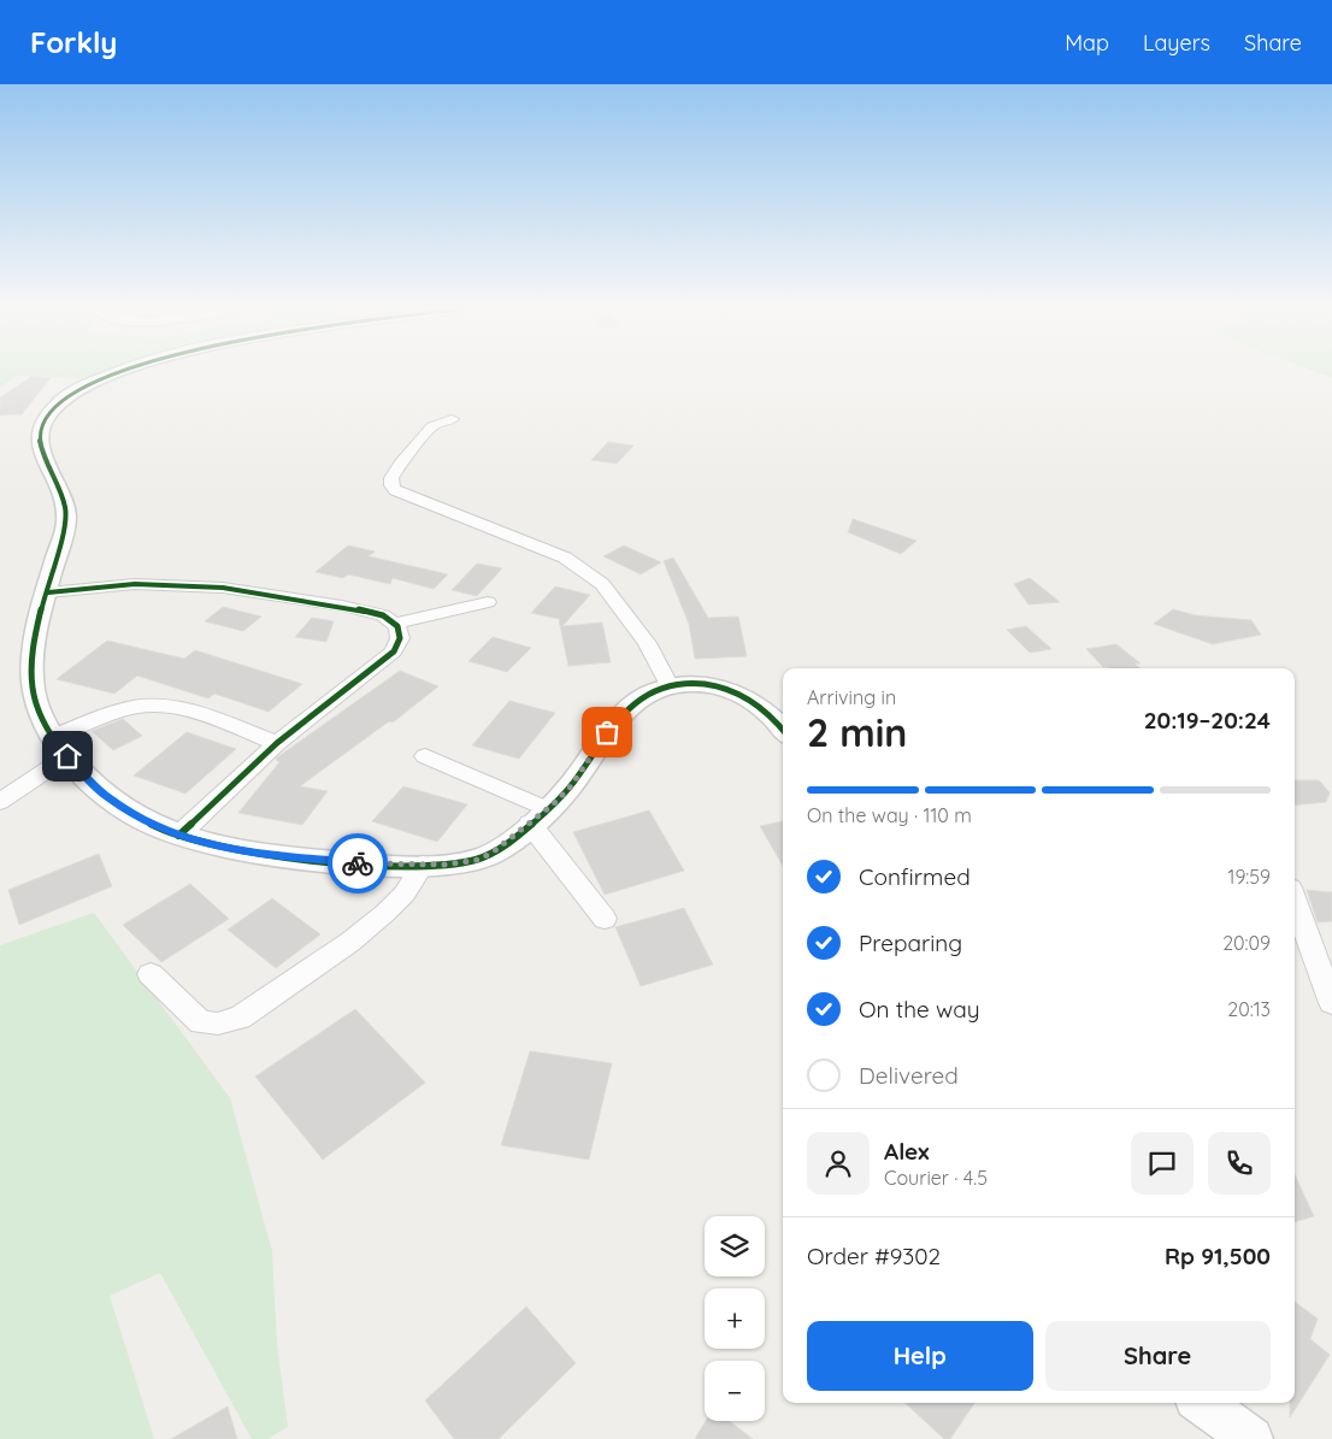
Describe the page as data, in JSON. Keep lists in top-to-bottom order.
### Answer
{
  "page": {
    "header": "Forkly",
    "nav": ["Map", "Layers", "Share"],
    "heading": ["2 min", "Arriving in", "20:19–20:24"],
    "panel": [
      "Alex",
      "Courier · 4.5",
      "Order #9302",
      "Rp 91,500"
    ],
    "bar": "On the way · 110 m",
    "list": [
      ["Confirmed", "19:59"],
      ["Preparing", "20:09"],
      ["On the way", "20:13"],
      "Delivered"
    ],
    "map_buttons": ["+", "−"],
    "buttons": ["Help", "Share"]
  }
}
